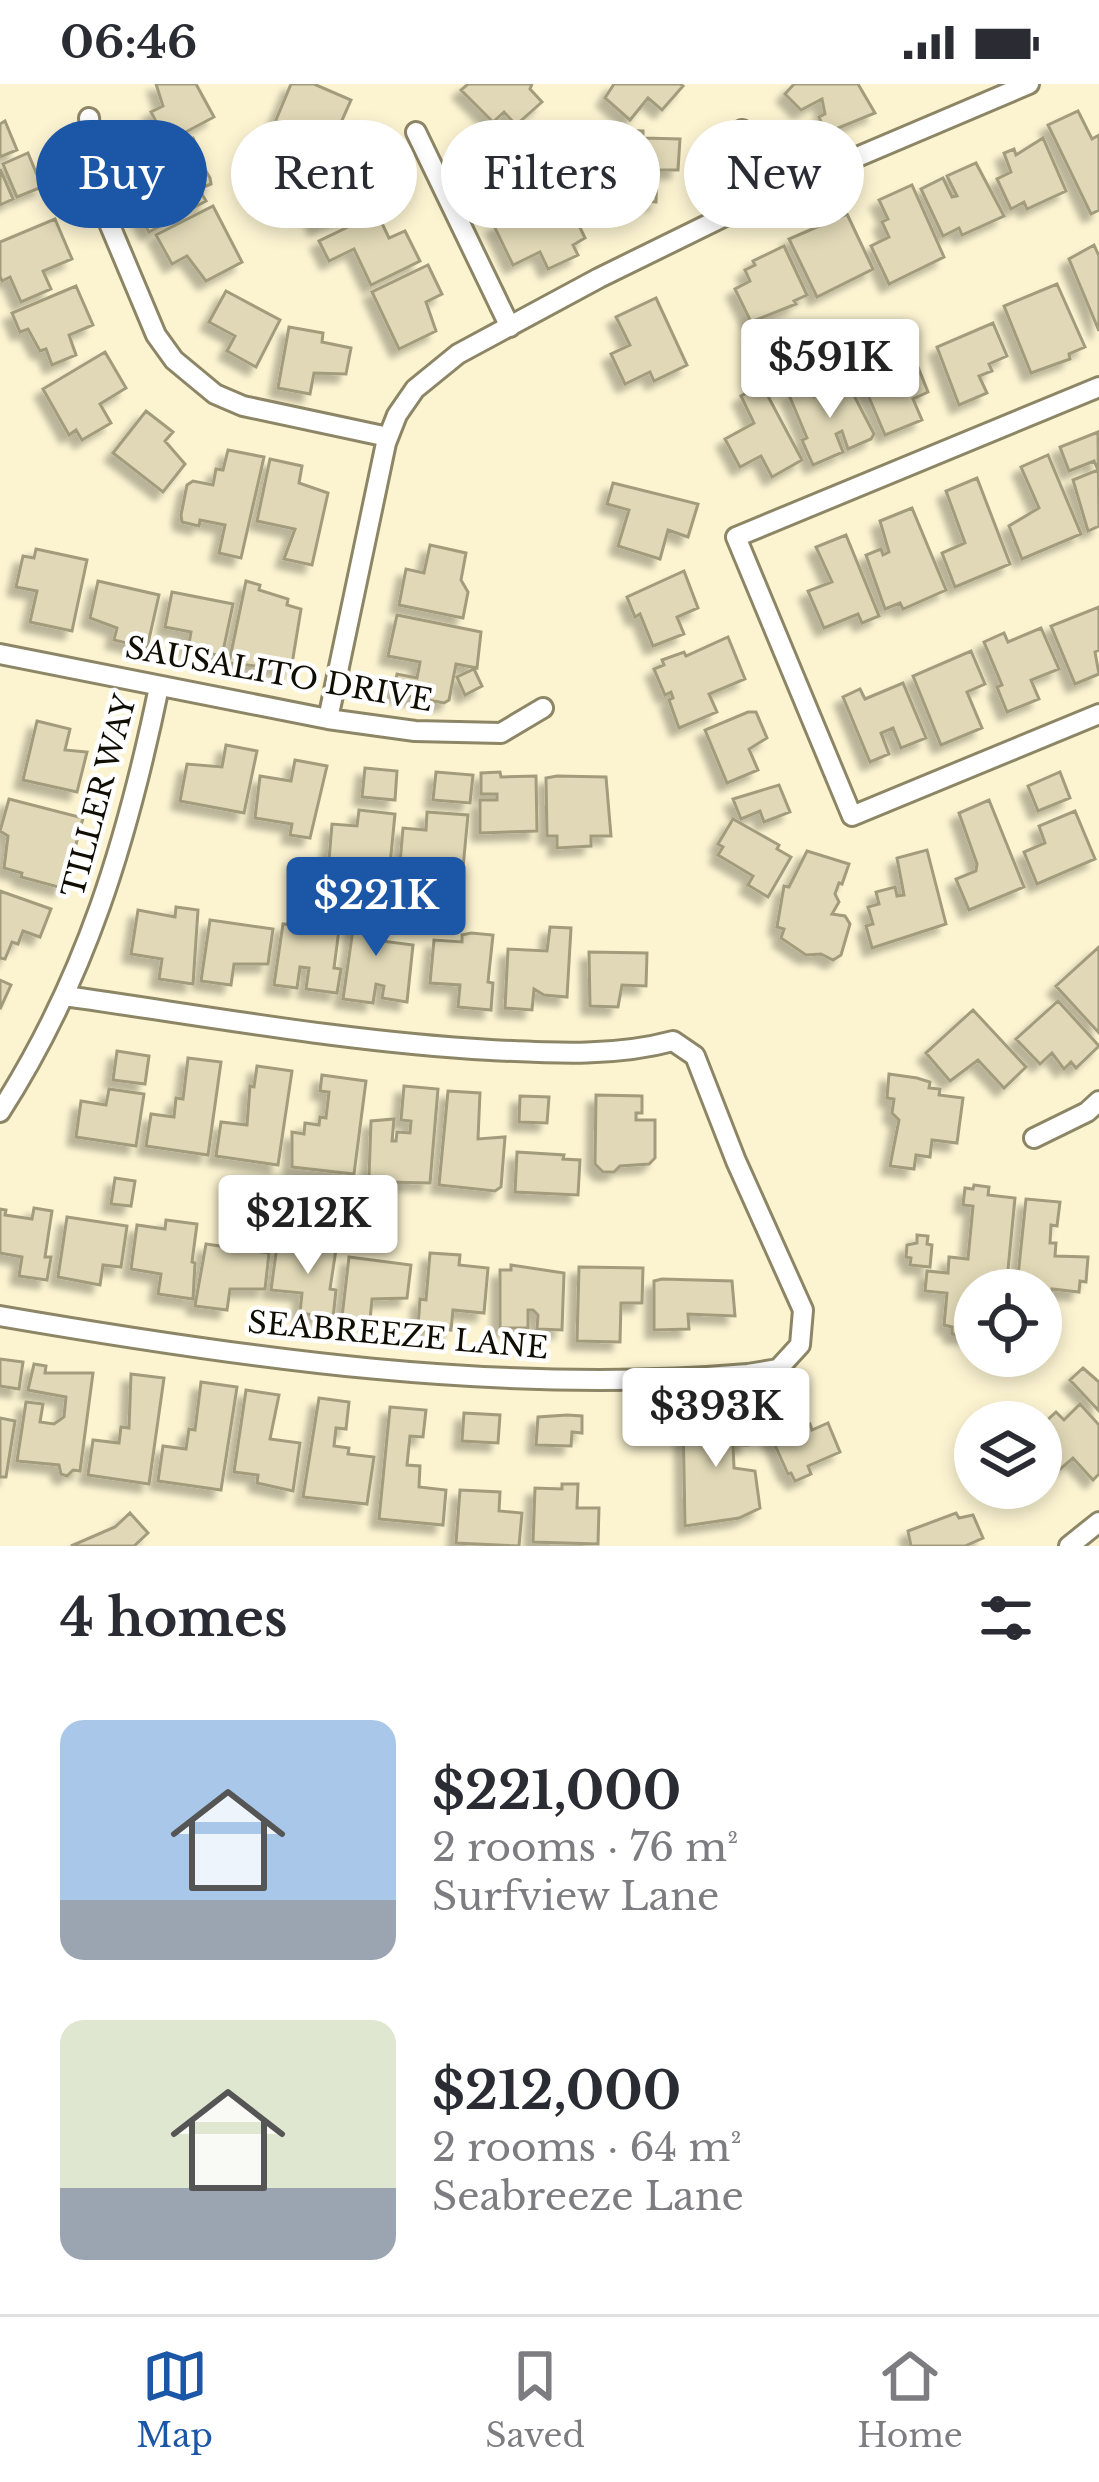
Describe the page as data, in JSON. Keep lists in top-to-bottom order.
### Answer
{
  "streets": {
    "street": ["SAUSALITO DRIVE", "TILLER WAY", "SEABREEZE LANE"]
  },
  "crossings": [
    ["SAUSALITO DRIVE", "TILLER WAY"],
    ["TILLER WAY", "SEABREEZE LANE"]
  ],
  "page": {
    "status": "06:46",
    "chip": [
      "Buy",
      "Rent",
      "Filters",
      "New"
    ],
    "price": [
      "$591K",
      "$221K",
      "$212K",
      "$393K"
    ],
    "heading": "4 homes",
    "list": [
      {
        "name": "$221,000",
        "note": "2 rooms · 76 m² · Surfview Lane"
      },
      {
        "name": "$212,000",
        "note": "2 rooms · 64 m² · Seabreeze Lane"
      }
    ],
    "tabs": ["Map", "Saved", "Home"]
  }
}
